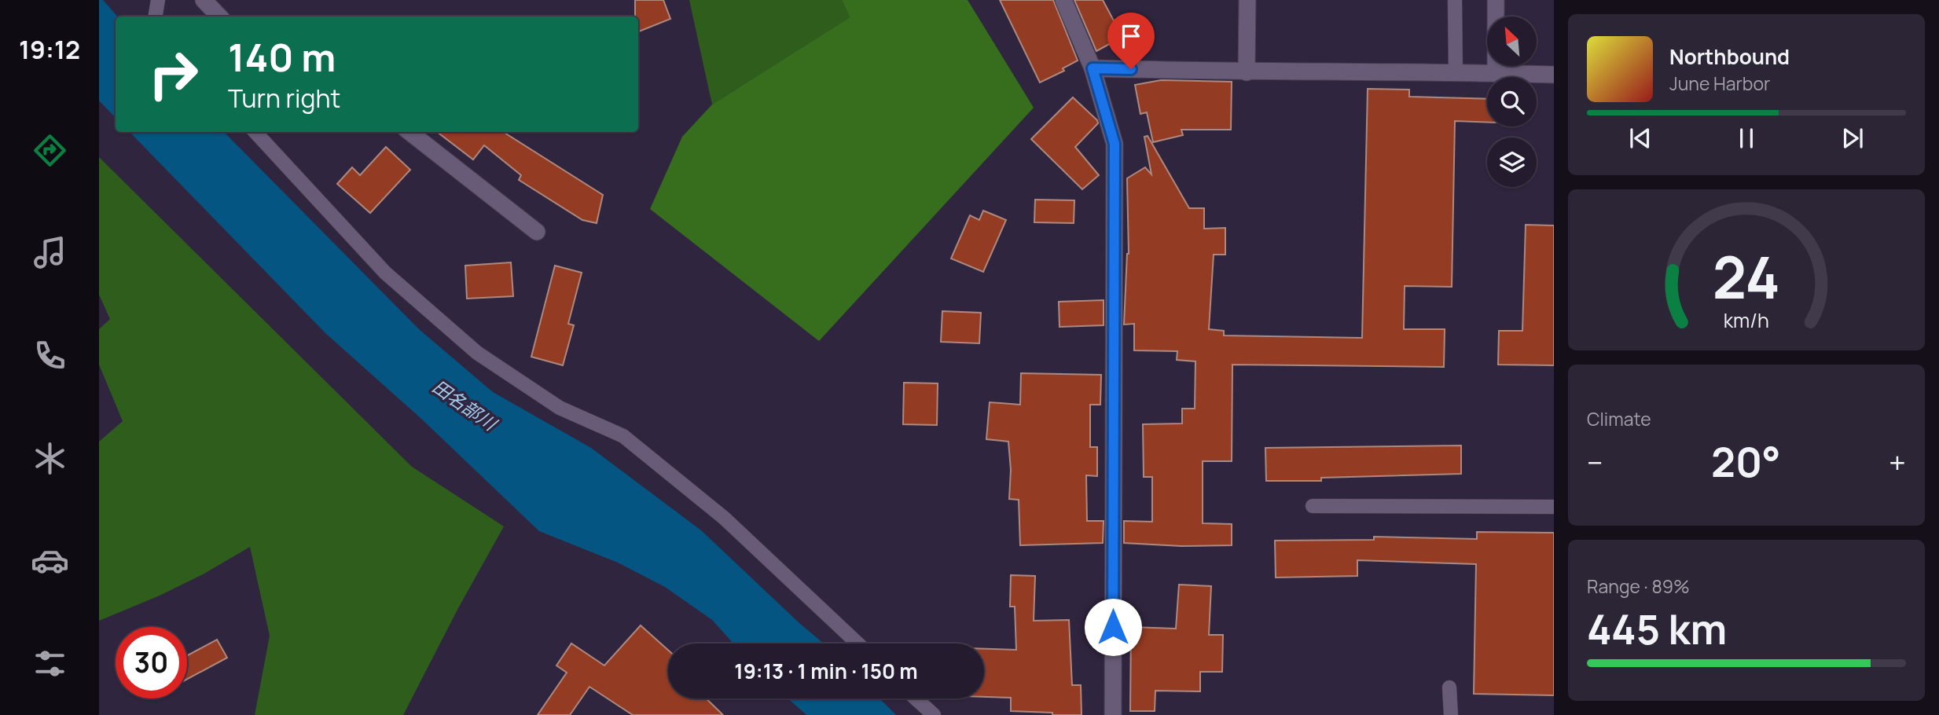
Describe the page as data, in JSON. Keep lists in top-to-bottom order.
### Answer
{
  "water": ["田名部川"],
  "north": "top left",
  "page": {
    "tabs": "19:12",
    "turn": ["140 m", "Turn right"],
    "song": ["Northbound", "June Harbor"],
    "tile": [
      "Climate",
      ["Range · 89%", "445 km"]
    ],
    "heat": ["−", "20°", "+"],
    "limit": "30",
    "trip": "19:13 · 1 min · 150 m",
    "gauge": ["24", "km/h"]
  }
}
